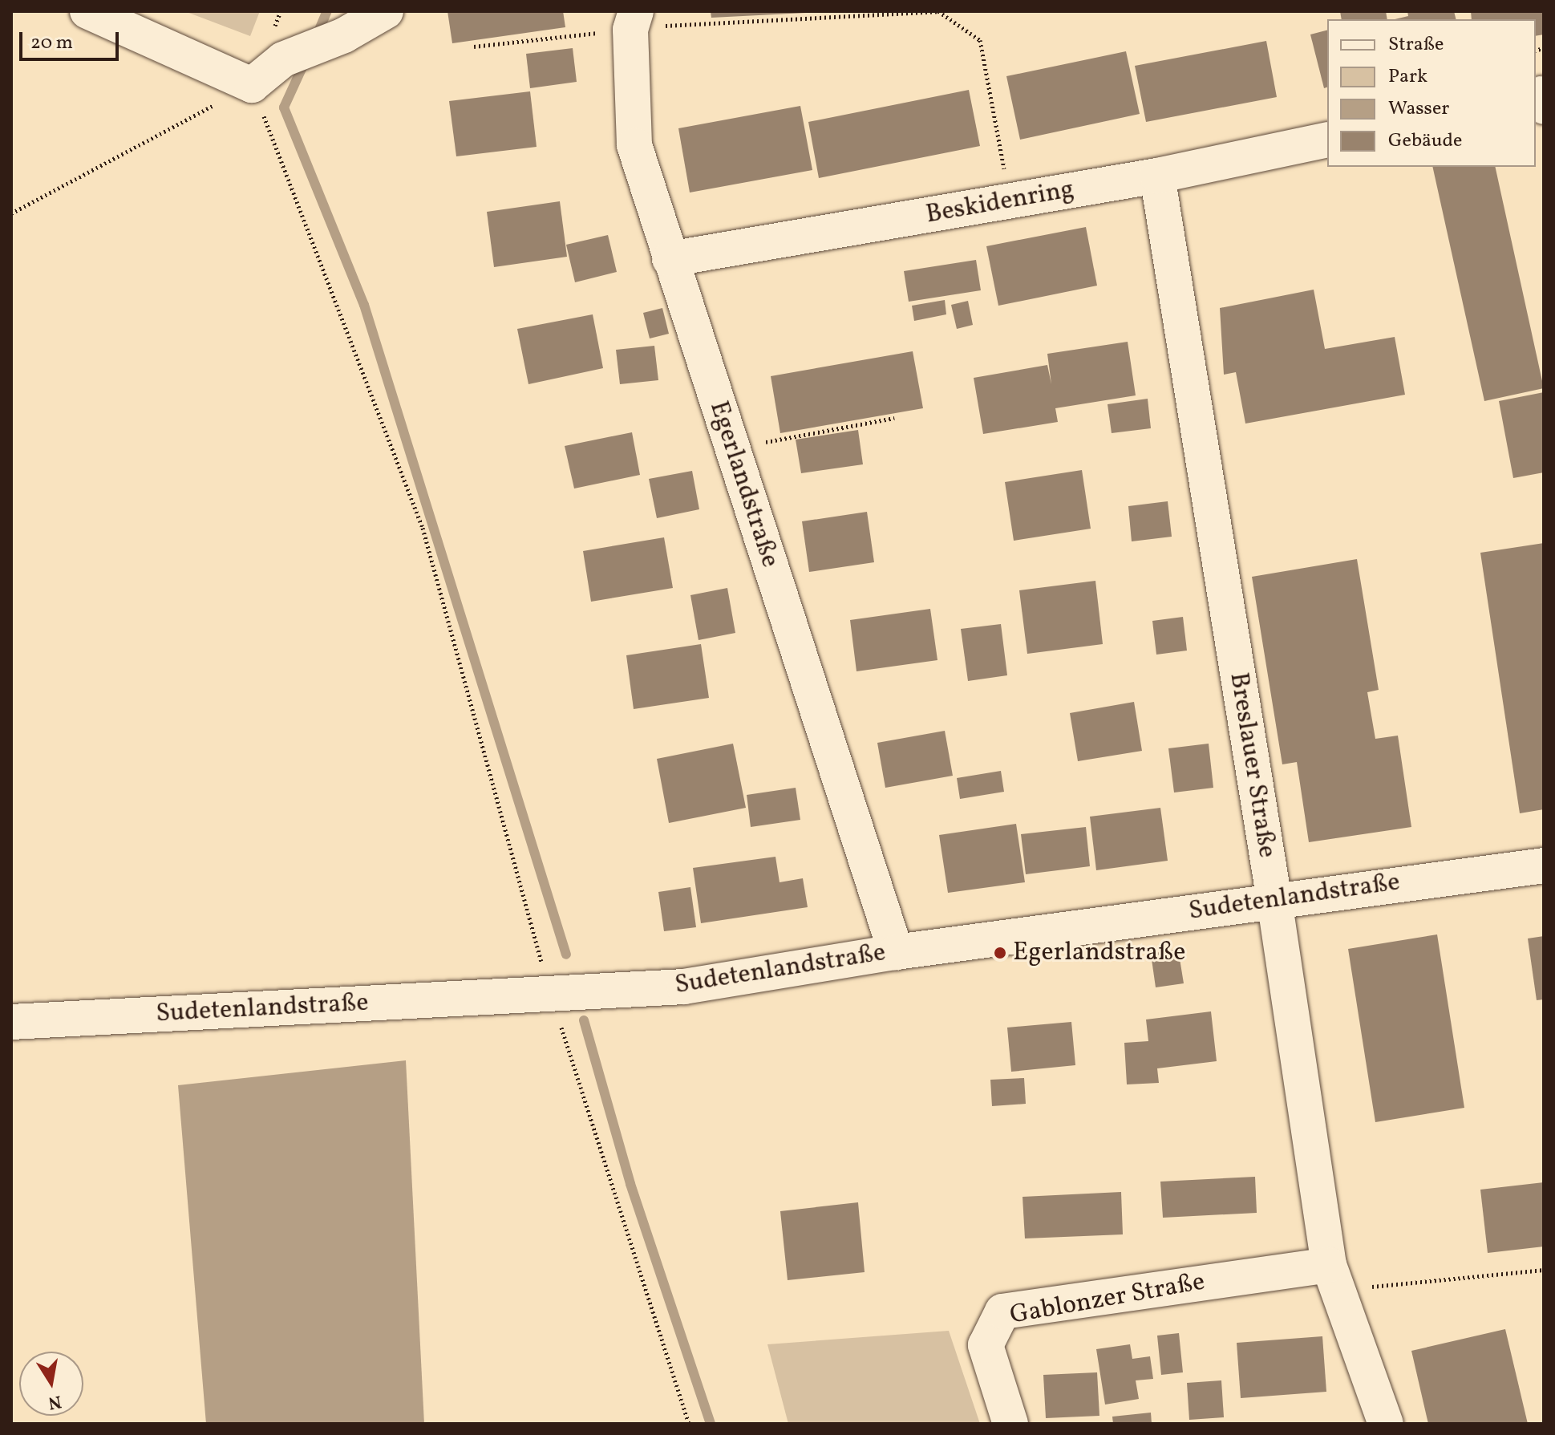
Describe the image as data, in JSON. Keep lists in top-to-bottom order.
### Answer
{
  "streets": {
    "street": [
      "Beskidenring",
      "Egerlandstraße",
      "Breslauer Straße",
      "Sudetenlandstraße",
      "Gablonzer Straße"
    ]
  },
  "crossings": [
    ["Beskidenring", "Egerlandstraße"],
    ["Beskidenring", "Breslauer Straße"],
    ["Egerlandstraße", "Sudetenlandstraße"],
    ["Breslauer Straße", "Sudetenlandstraße"],
    ["Breslauer Straße", "Gablonzer Straße"]
  ],
  "places": ["Egerlandstraße"],
  "legend": [
    "Straße",
    "Park",
    "Wasser",
    "Gebäude"
  ],
  "scale_bar": "20 m",
  "north": "bottom"
}
